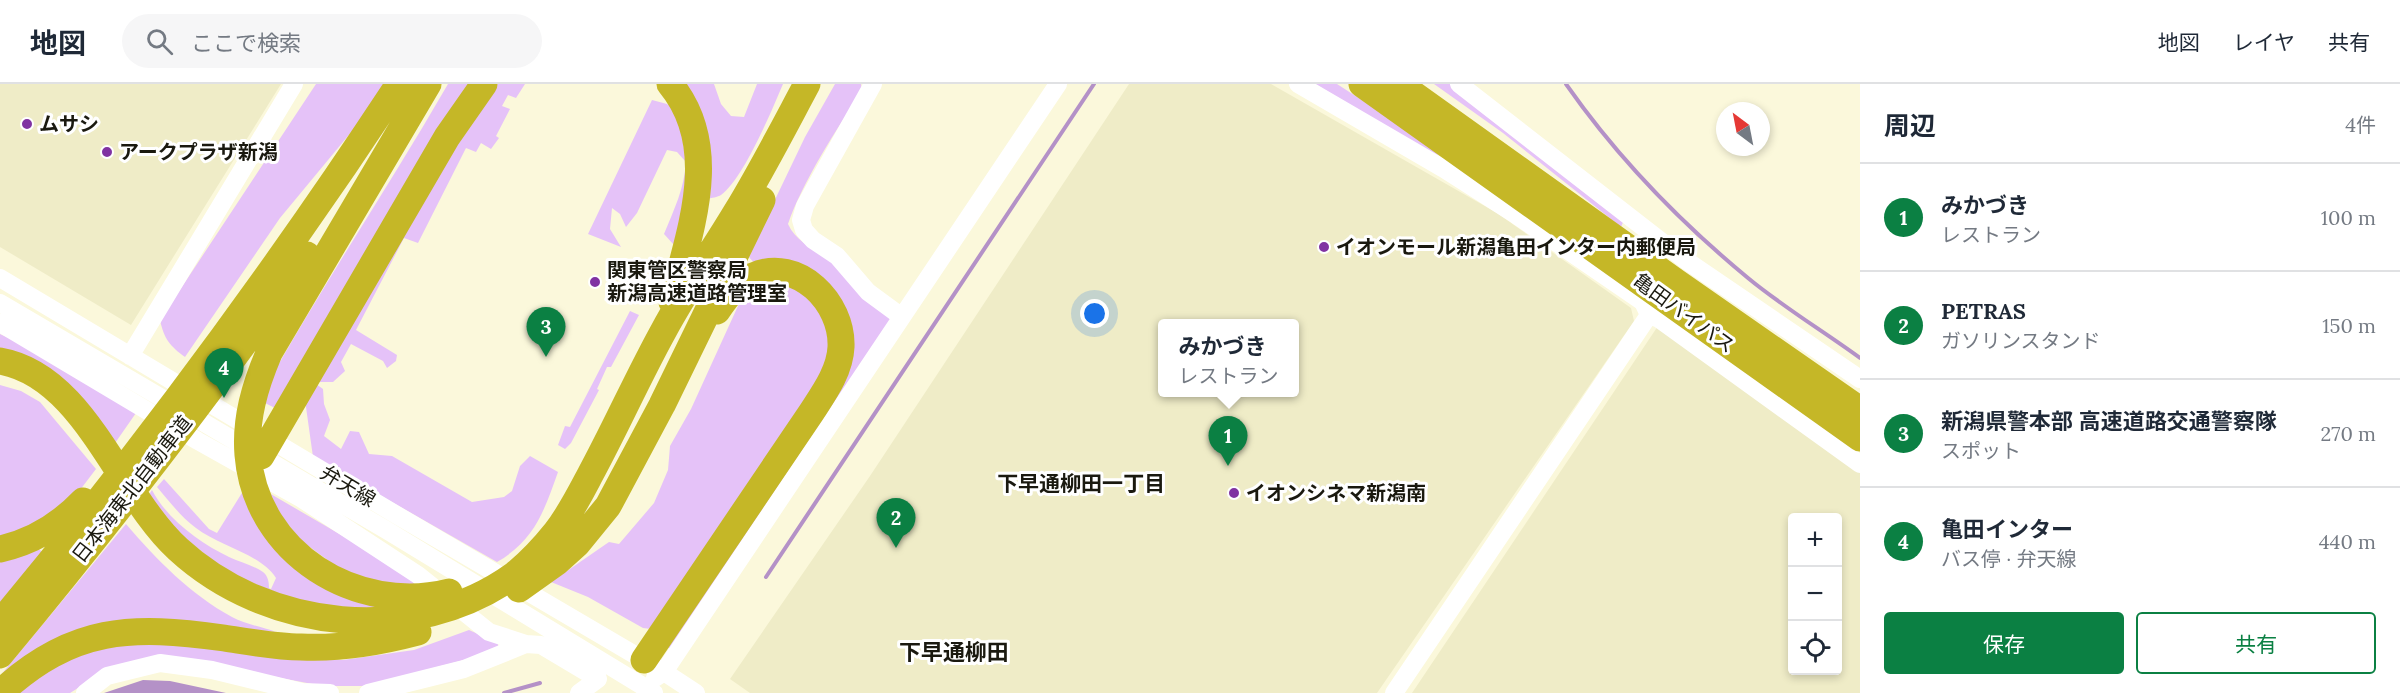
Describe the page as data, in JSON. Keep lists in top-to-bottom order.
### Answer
{
  "streets": {
    "highway": ["亀田バイパス", "日本海東北自動車道"],
    "street": ["弁天線"]
  },
  "districts": ["下早通柳田一丁目", "下早通柳田"],
  "places": [
    "ムサシ",
    "アークプラザ新潟",
    "イオンモール新潟亀田インター内郵便局",
    "関東管区警察局 新潟高速道路管理室",
    "イオンシネマ新潟南"
  ],
  "north": "top left",
  "page": {
    "header": "地図",
    "search": "ここで検索",
    "nav": ["地図", "レイヤ", "共有"],
    "heading": ["周辺", "4件"],
    "list": [
      {
        "mark": "1",
        "name": "みかづき",
        "note": "レストラン",
        "value": "100 m"
      },
      {
        "mark": "2",
        "name": "PETRAS",
        "note": "ガソリンスタンド",
        "value": "150 m"
      },
      {
        "mark": "3",
        "name": "新潟県警本部 高速道路交通警察隊",
        "note": "スポット",
        "value": "270 m"
      },
      {
        "mark": "4",
        "name": "亀田インター",
        "note": "バス停 · 弁天線",
        "value": "440 m"
      }
    ],
    "pins": [
      "3",
      "4",
      "1",
      "2"
    ],
    "popup": ["みかづき", "レストラン"],
    "map_buttons": ["+", "−"],
    "buttons": ["保存", "共有"]
  }
}
